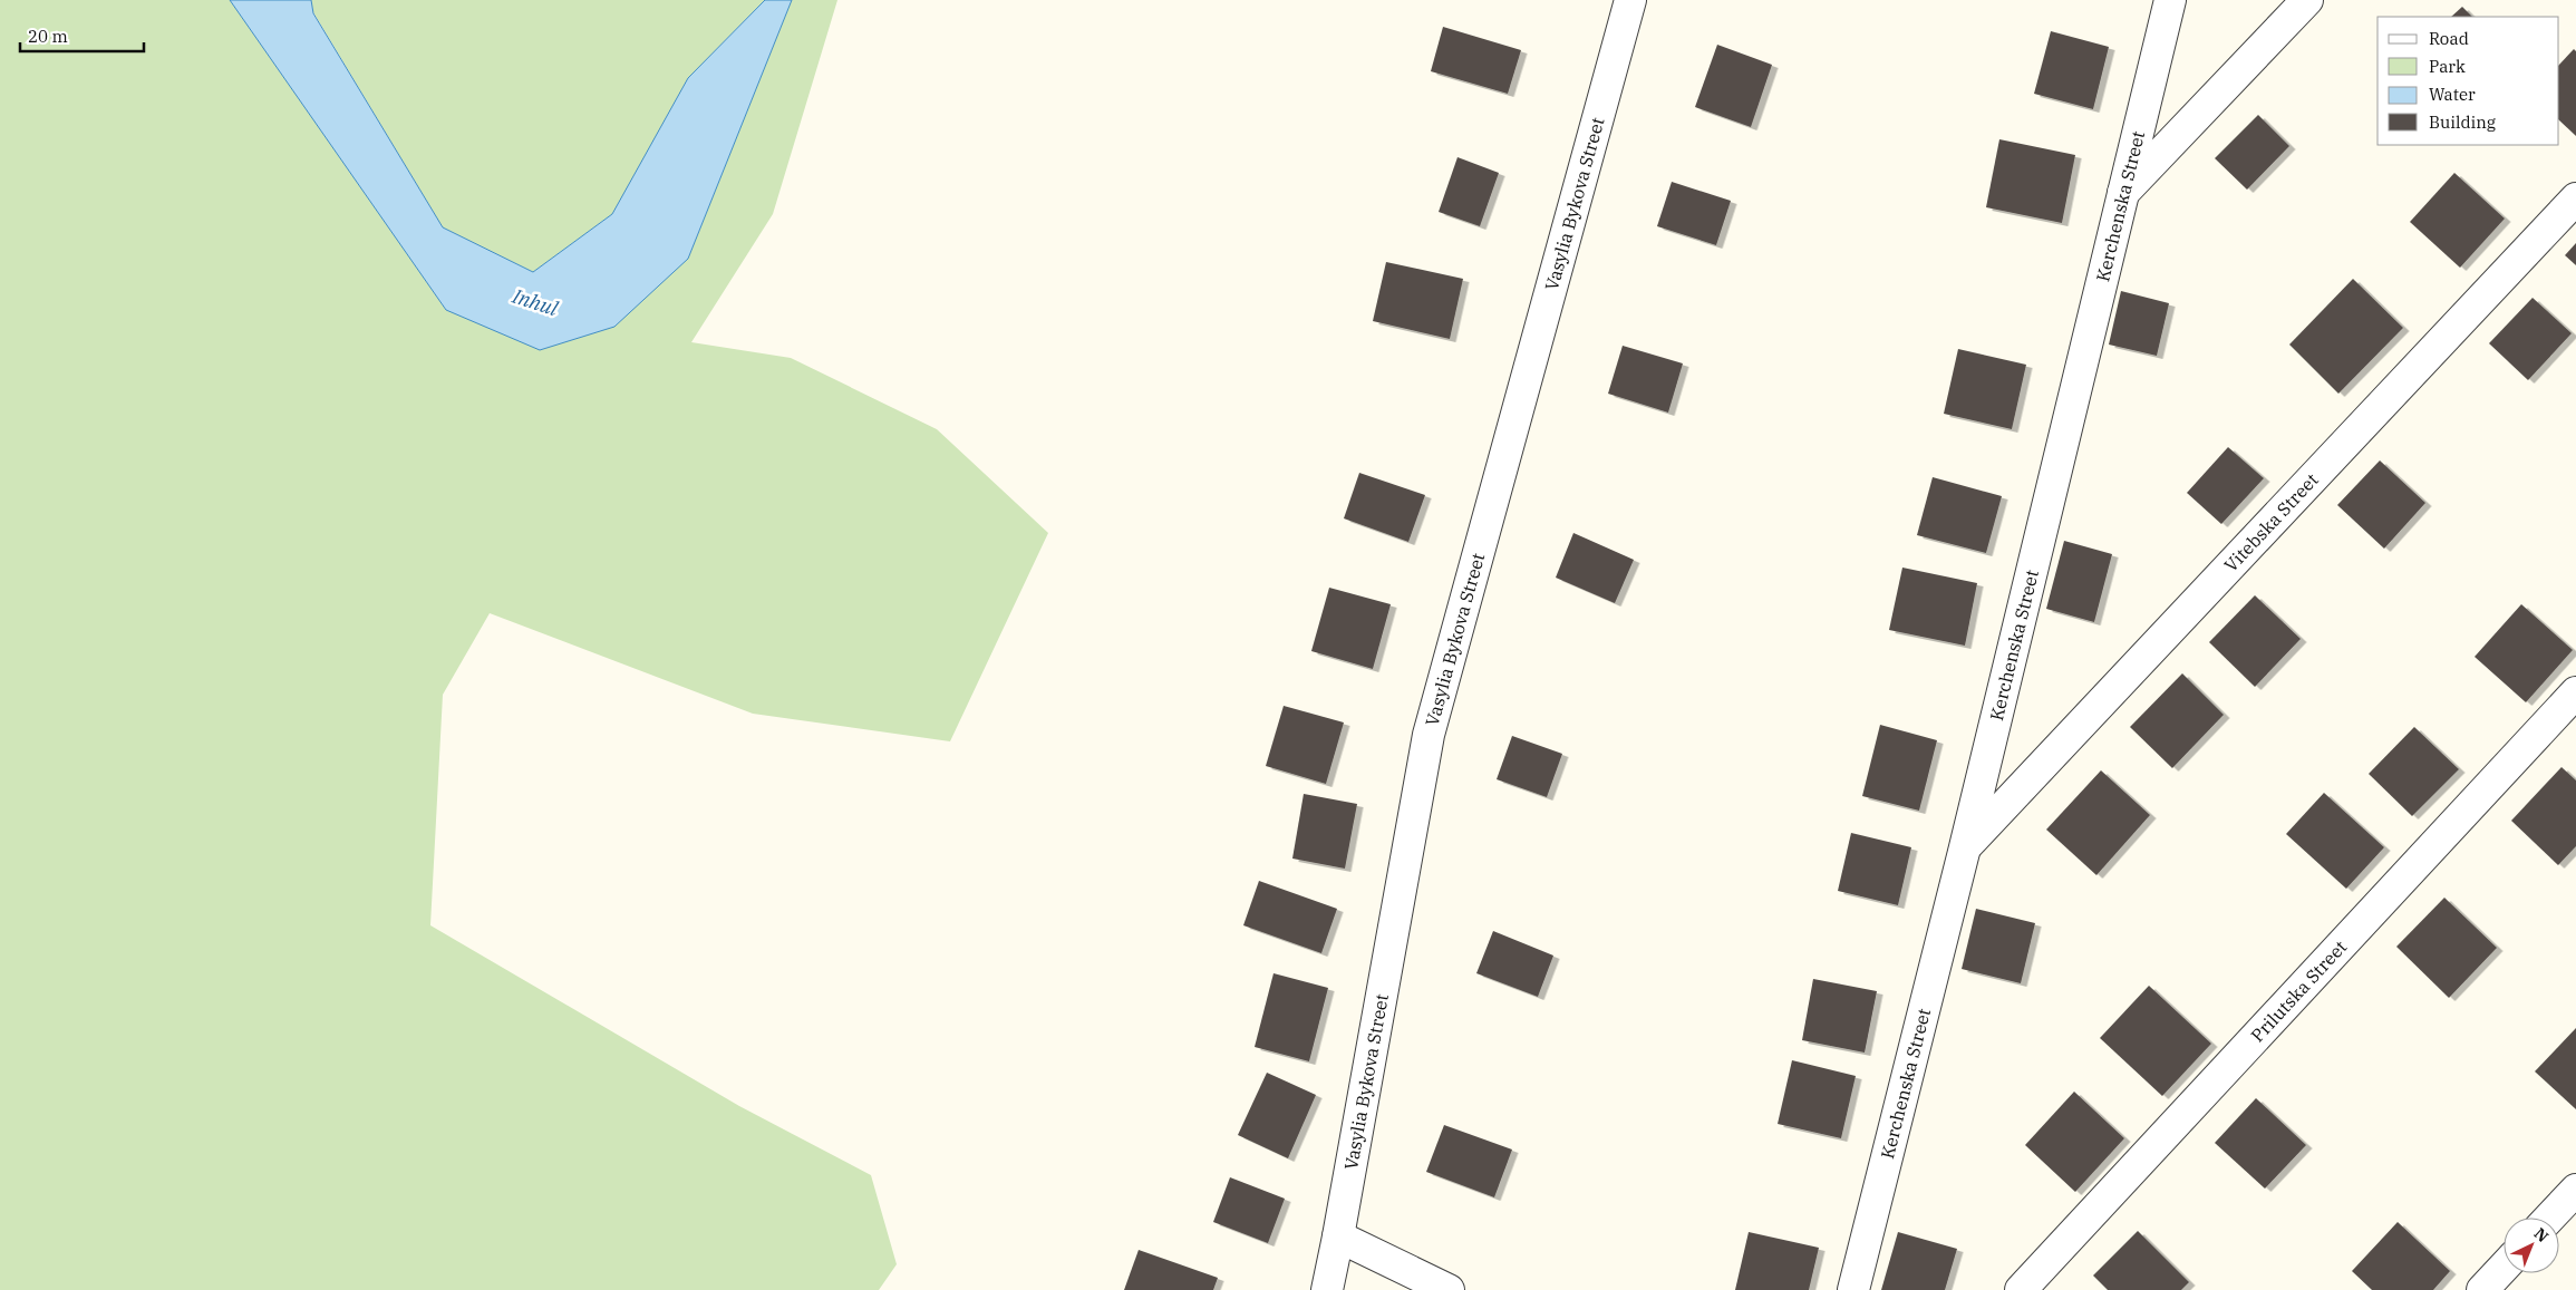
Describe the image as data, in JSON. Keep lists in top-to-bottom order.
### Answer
{
  "streets": {
    "street": [
      "Vasylia Bykova Street",
      "Kerchenska Street",
      "Vitebska Street",
      "Prilutska Street"
    ]
  },
  "crossings": [
    ["Kerchenska Street", "Vitebska Street"]
  ],
  "water": ["Inhul"],
  "legend": [
    "Road",
    "Park",
    "Water",
    "Building"
  ],
  "scale_bar": "20 m",
  "north": "top right"
}
